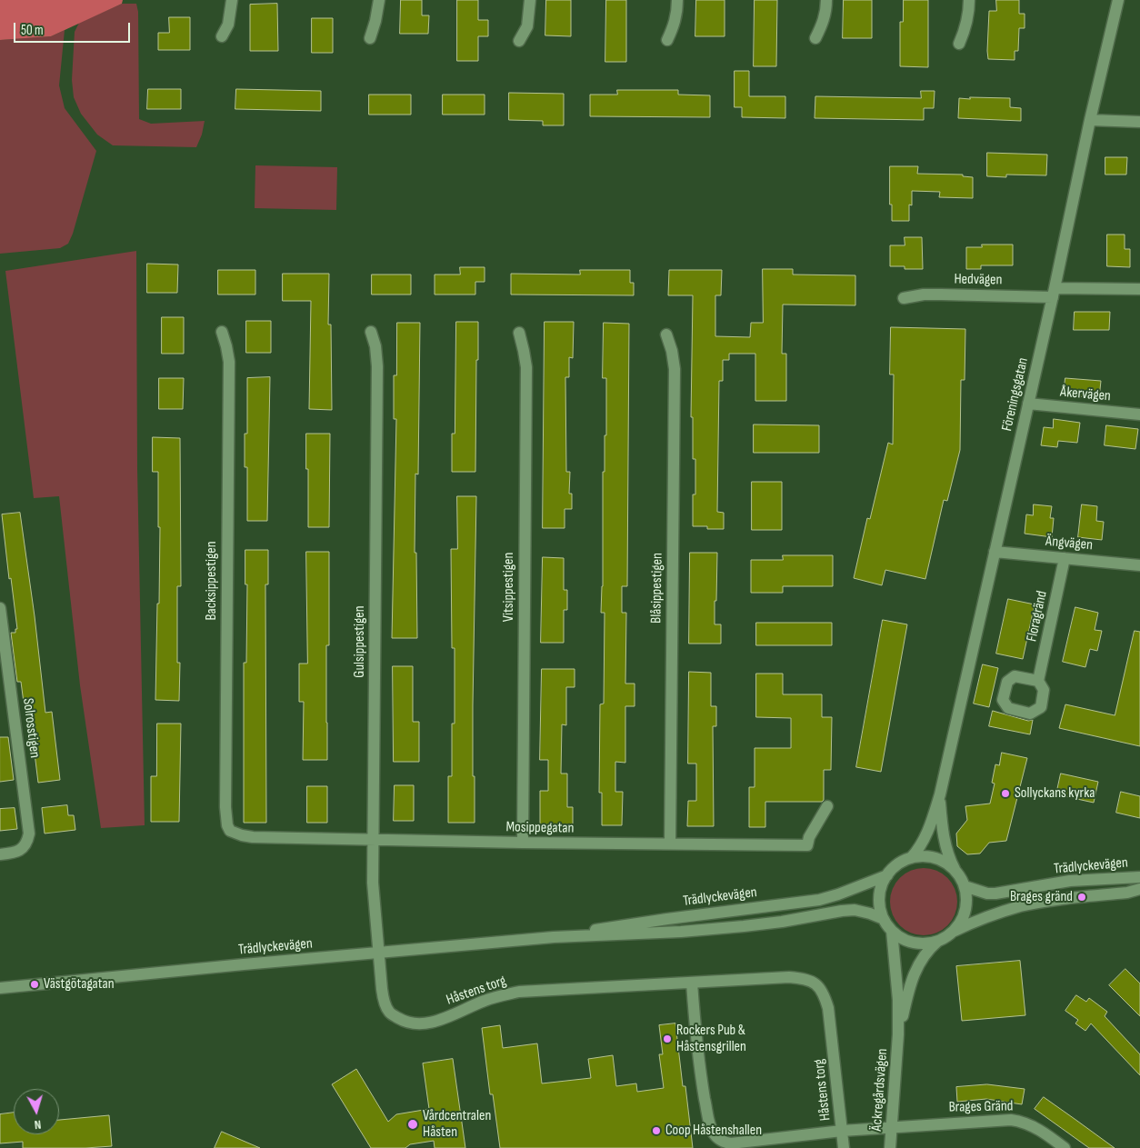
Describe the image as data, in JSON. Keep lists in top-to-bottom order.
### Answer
{
  "streets": {
    "street": [
      "Hedvägen",
      "Föreningsgatan",
      "Åkervägen",
      "Ängvägen",
      "Backsippestigen",
      "Vitsippestigen",
      "Blåsippestigen",
      "Floragränd",
      "Gulsippestigen",
      "Solrosstigen",
      "Mosippegatan",
      "Trädlyckevägen",
      "Håstens torg",
      "Äckregårdsvägen",
      "Brages Gränd"
    ]
  },
  "crossings": [
    ["Hedvägen", "Föreningsgatan"],
    ["Föreningsgatan", "Åkervägen"],
    ["Föreningsgatan", "Ängvägen"],
    ["Föreningsgatan", "Trädlyckevägen"],
    ["Föreningsgatan", "Äckregårdsvägen"],
    ["Ängvägen", "Floragränd"],
    ["Backsippestigen", "Mosippegatan"],
    ["Vitsippestigen", "Mosippegatan"],
    ["Blåsippestigen", "Mosippegatan"],
    ["Gulsippestigen", "Mosippegatan"],
    ["Gulsippestigen", "Trädlyckevägen"],
    ["Gulsippestigen", "Håstens torg"],
    ["Trädlyckevägen", "Håstens torg"],
    ["Trädlyckevägen", "Äckregårdsvägen"],
    ["Håstens torg", "Äckregårdsvägen"],
    ["Håstens torg", "Brages Gränd"],
    ["Äckregårdsvägen", "Brages Gränd"]
  ],
  "places": [
    "Sollyckans kyrka",
    "Brages gränd",
    "Västgötagatan",
    "Rockers Pub & Håstensgrillen",
    "Vårdcentralen Håsten",
    "Coop Håstenshallen"
  ],
  "scale_bar": "50 m",
  "north": "bottom"
}
